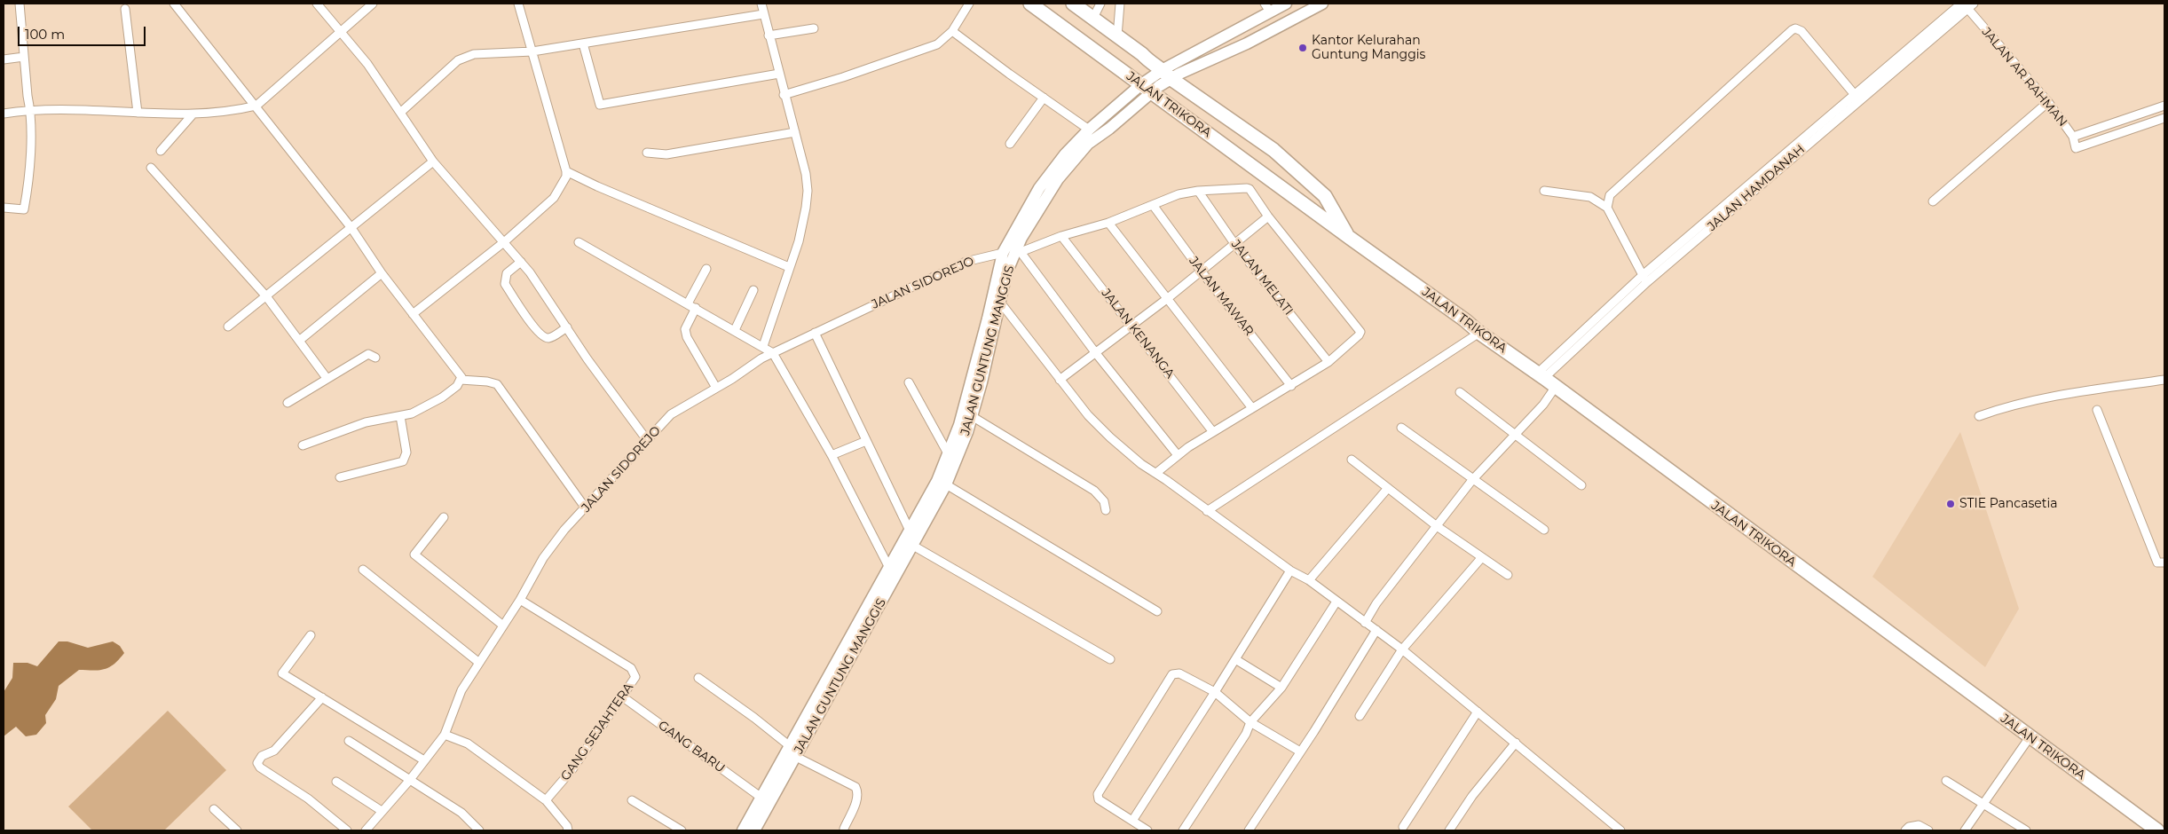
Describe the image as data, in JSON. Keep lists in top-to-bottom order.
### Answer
{
  "streets": {
    "main road": ["JALAN TRIKORA"],
    "street": [
      "JALAN AR RAHMAN",
      "JALAN HAMDANAH",
      "JALAN MELATI",
      "JALAN SIDOREJO",
      "JALAN MAWAR",
      "JALAN KENANGA",
      "JALAN GUNTUNG MANGGIS",
      "GANG SEJAHTERA",
      "GANG BARU"
    ]
  },
  "crossings": [
    ["JALAN AR RAHMAN", "JALAN HAMDANAH"],
    ["JALAN TRIKORA", "JALAN HAMDANAH"],
    ["JALAN TRIKORA", "JALAN GUNTUNG MANGGIS"],
    ["JALAN MELATI", "JALAN SIDOREJO"],
    ["JALAN SIDOREJO", "JALAN MAWAR"],
    ["JALAN SIDOREJO", "JALAN KENANGA"],
    ["JALAN SIDOREJO", "JALAN GUNTUNG MANGGIS"],
    ["JALAN SIDOREJO", "GANG SEJAHTERA"],
    ["JALAN GUNTUNG MANGGIS", "GANG BARU"],
    ["GANG SEJAHTERA", "GANG BARU"]
  ],
  "places": ["Kantor Kelurahan Guntung Manggis", "STIE Pancasetia"],
  "scale_bar": "100 m"
}
